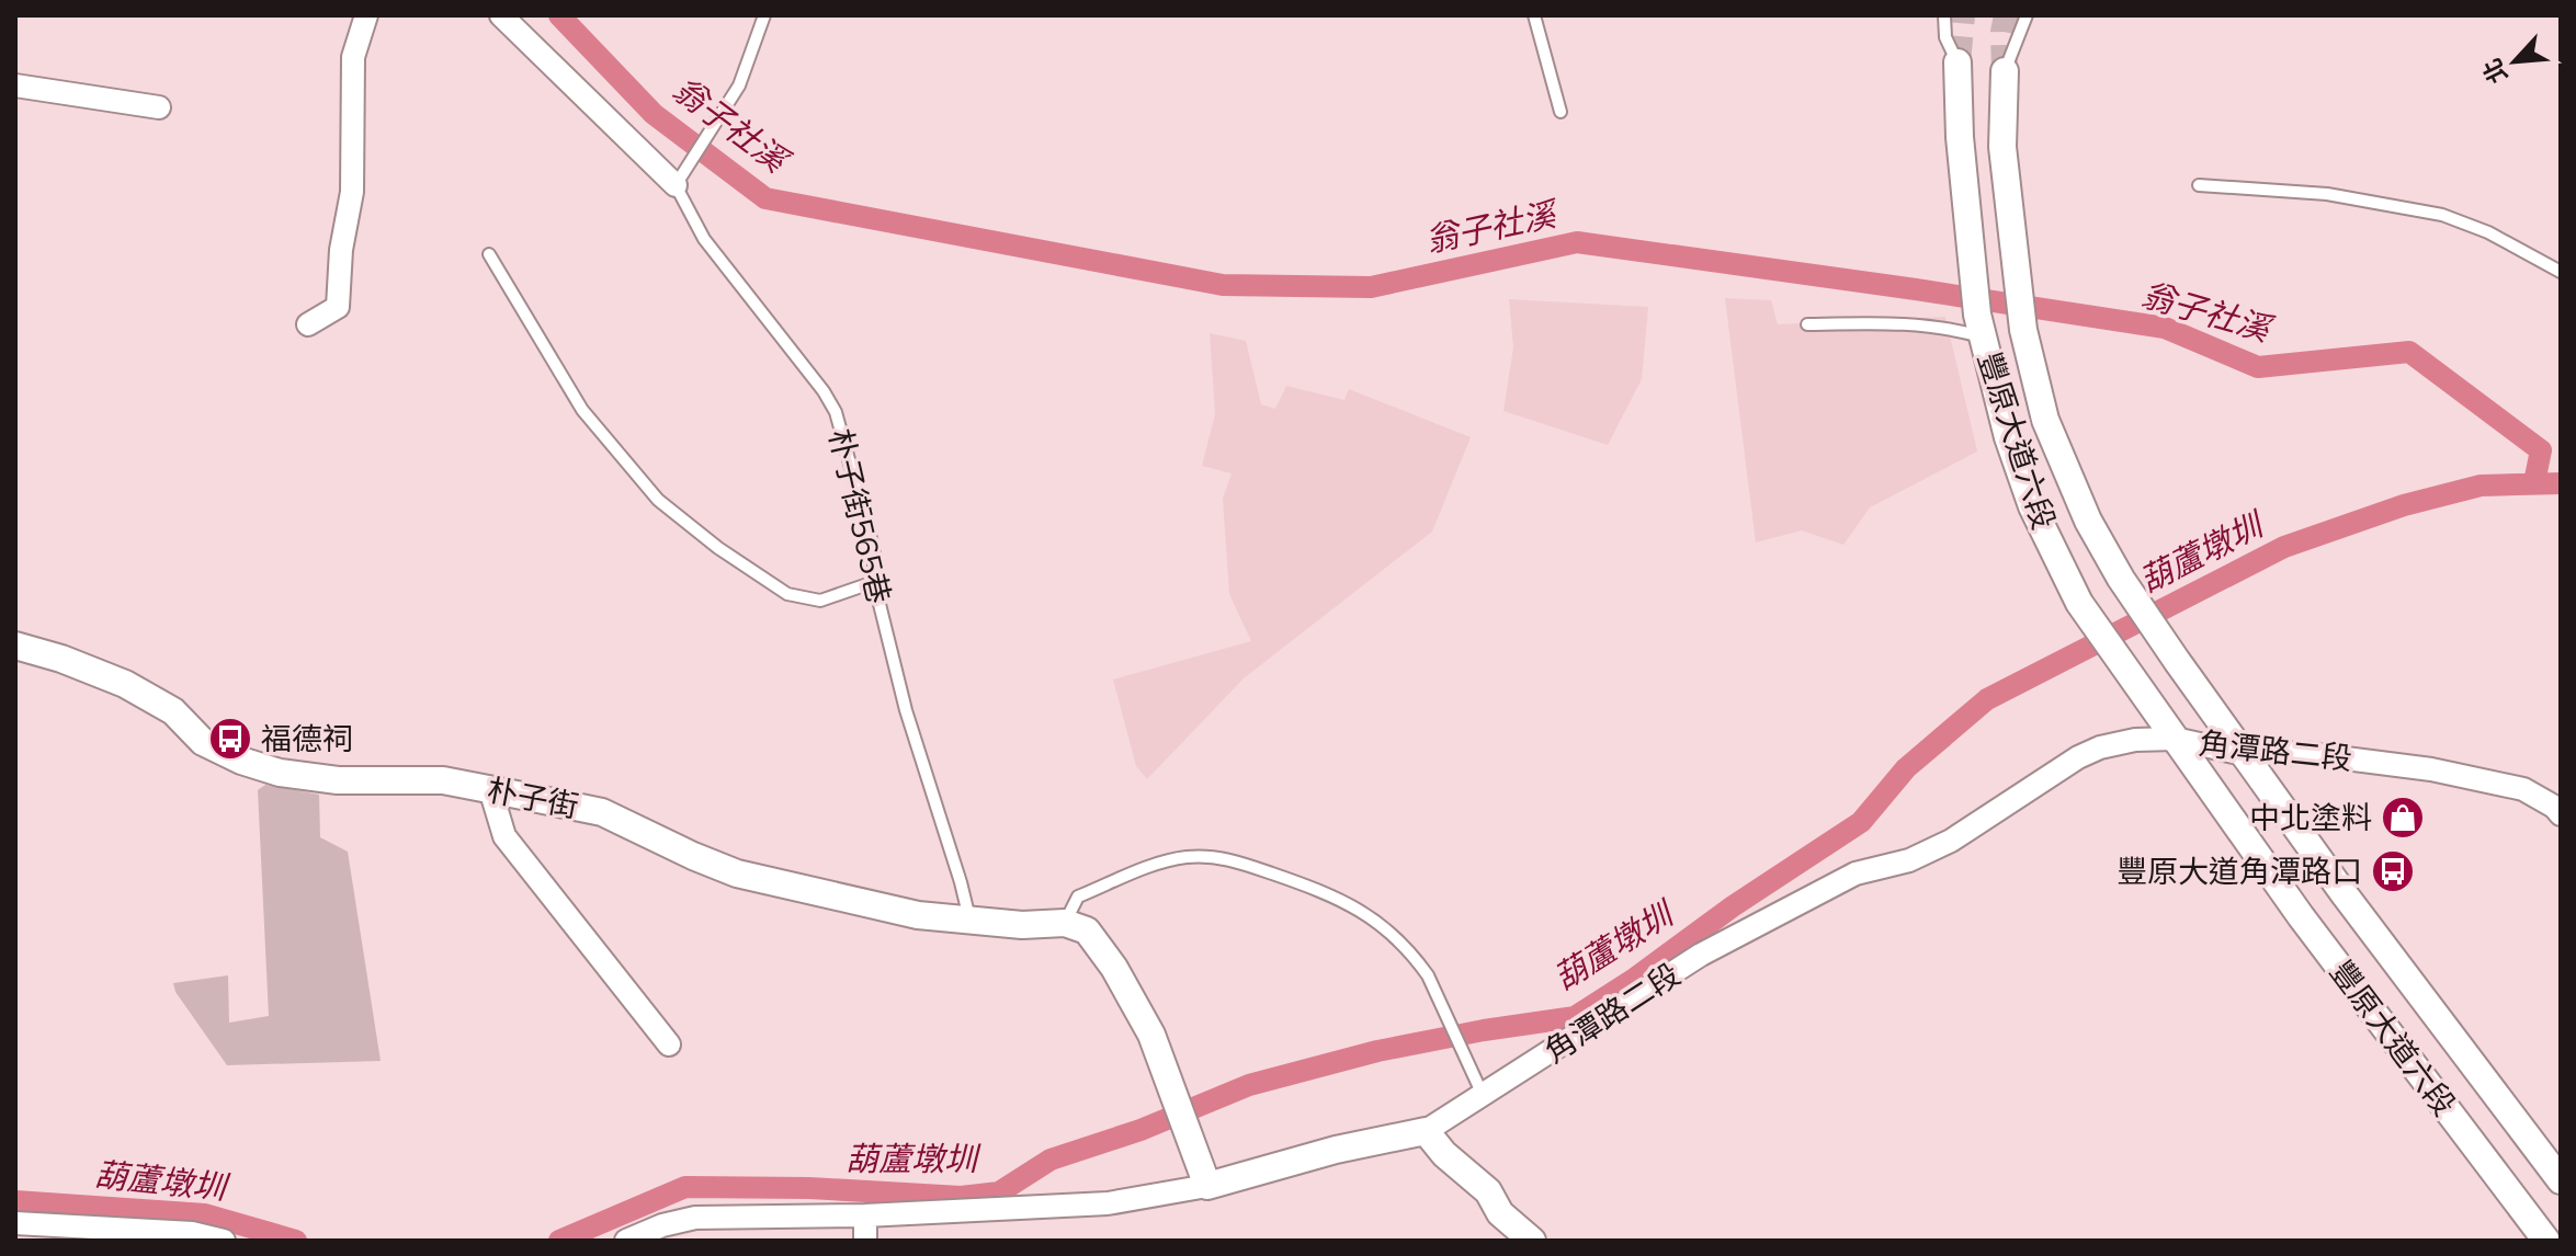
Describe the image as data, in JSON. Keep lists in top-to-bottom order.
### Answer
{
  "streets": {
    "street": [
      "豐原大道六段",
      "朴子街565巷",
      "角潭路二段",
      "朴子街"
    ]
  },
  "crossings": [
    ["豐原大道六段", "角潭路二段"],
    ["朴子街565巷", "朴子街"]
  ],
  "water": ["翁子社溪", "葫蘆墩圳"],
  "places": {
    "bus stop": ["福德祠", "豐原大道角潭路口"],
    "shop": ["中北塗料"]
  },
  "north": "bottom left"
}
